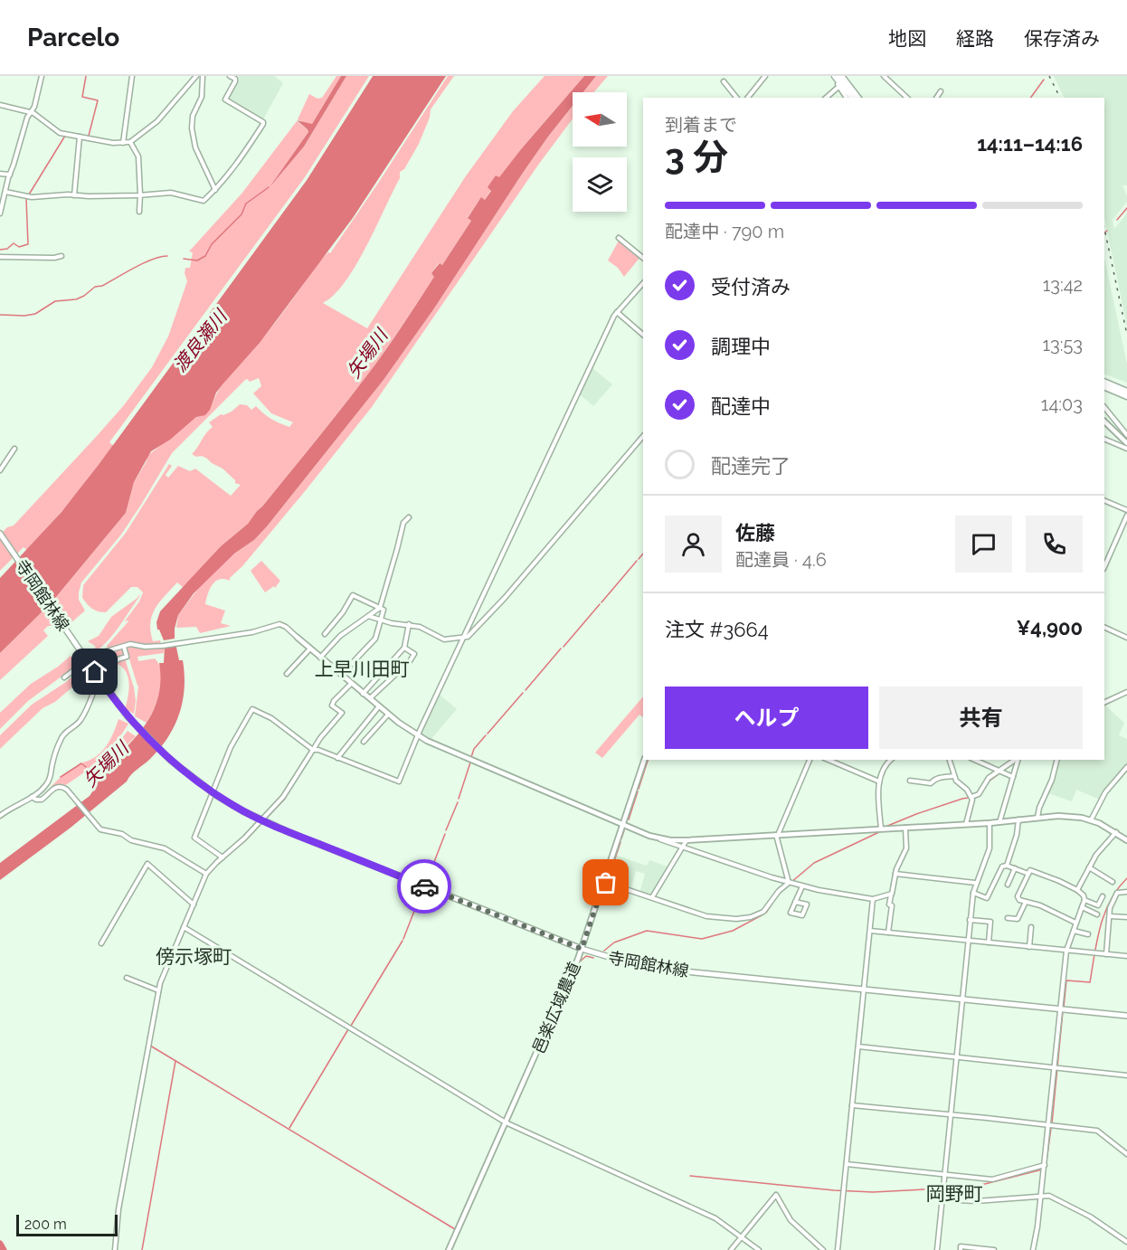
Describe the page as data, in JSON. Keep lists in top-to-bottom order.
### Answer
{
  "streets": {
    "main road": ["寺岡館林線"],
    "street": ["邑楽広域農道"]
  },
  "crossings": [
    ["寺岡館林線", "邑楽広域農道"]
  ],
  "districts": ["上早川田町", "傍示塚町", "岡野町"],
  "water": ["渡良瀬川", "矢場川"],
  "scale_bar": "200 m",
  "north": "left",
  "page": {
    "header": "Parcelo",
    "nav": ["地図", "経路", "保存済み"],
    "heading": ["3 分", "到着まで", "14:11–14:16"],
    "panel": [
      "佐藤",
      "配達員 · 4.6",
      "注文 #3664",
      "¥4,900"
    ],
    "bar": "配達中 · 790 m",
    "list": [
      ["受付済み", "13:42"],
      ["調理中", "13:53"],
      ["配達中", "14:03"],
      "配達完了"
    ],
    "buttons": ["ヘルプ", "共有"],
    "scale": "200 m"
  }
}
